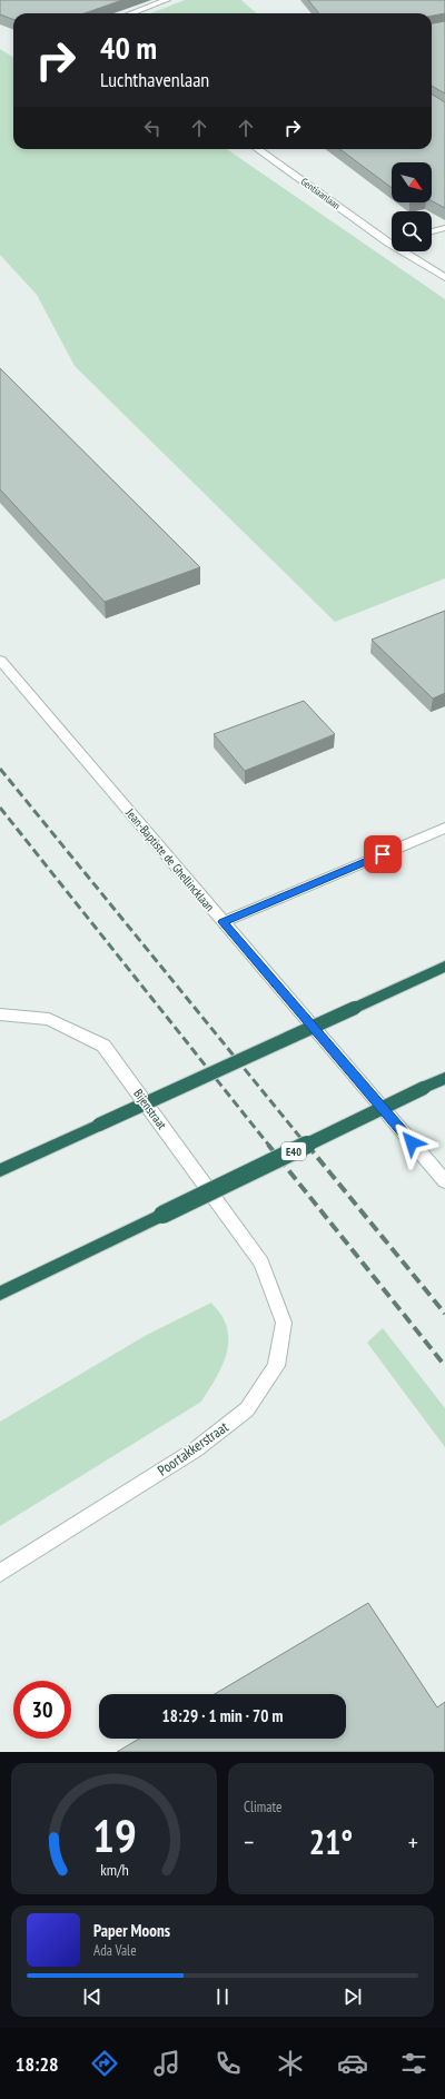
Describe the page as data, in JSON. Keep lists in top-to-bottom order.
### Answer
{
  "streets": {
    "highway": ["E40"],
    "street": [
      "Gentiaanlaan",
      "Jean-Baptiste de Ghellincklaan",
      "Bijenstraat",
      "Poortakkerstraat"
    ]
  },
  "crossings": [
    ["Bijenstraat", "Poortakkerstraat"]
  ],
  "north": "bottom right",
  "page": {
    "turn": ["40 m", "Luchthavenlaan"],
    "limit": "30",
    "trip": "18:29 · 1 min · 70 m",
    "tile": "Climate",
    "heat": ["−", "21°", "+"],
    "song": ["Paper Moons", "Ada Vale"],
    "tabs": "18:28",
    "gauge": ["19", "km/h"]
  }
}
